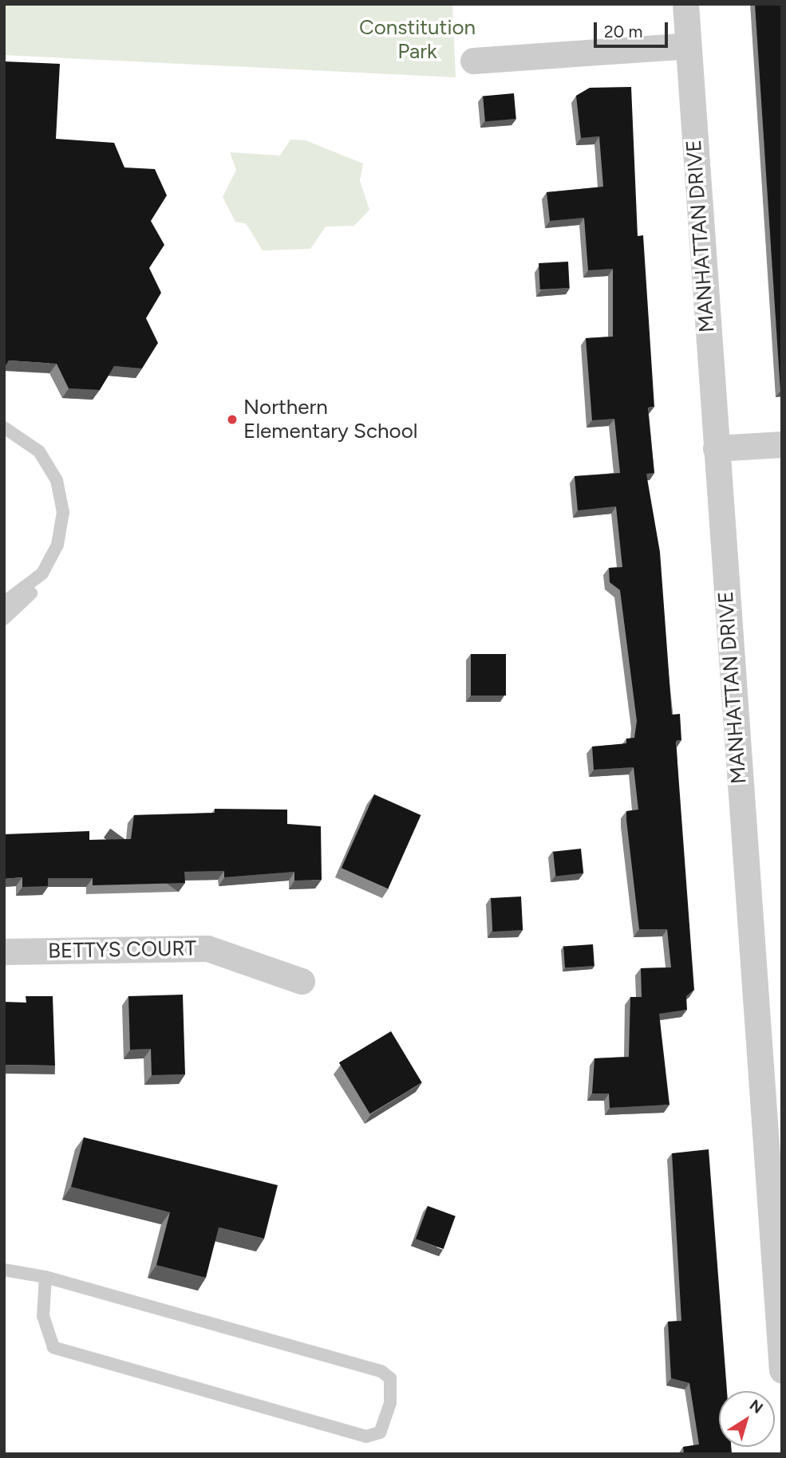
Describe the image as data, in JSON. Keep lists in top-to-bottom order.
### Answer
{
  "streets": {
    "street": ["MANHATTAN DRIVE", "BETTYS COURT"]
  },
  "parks": ["Constitution Park"],
  "places": ["Northern Elementary School"],
  "scale_bar": "20 m",
  "north": "top right"
}
